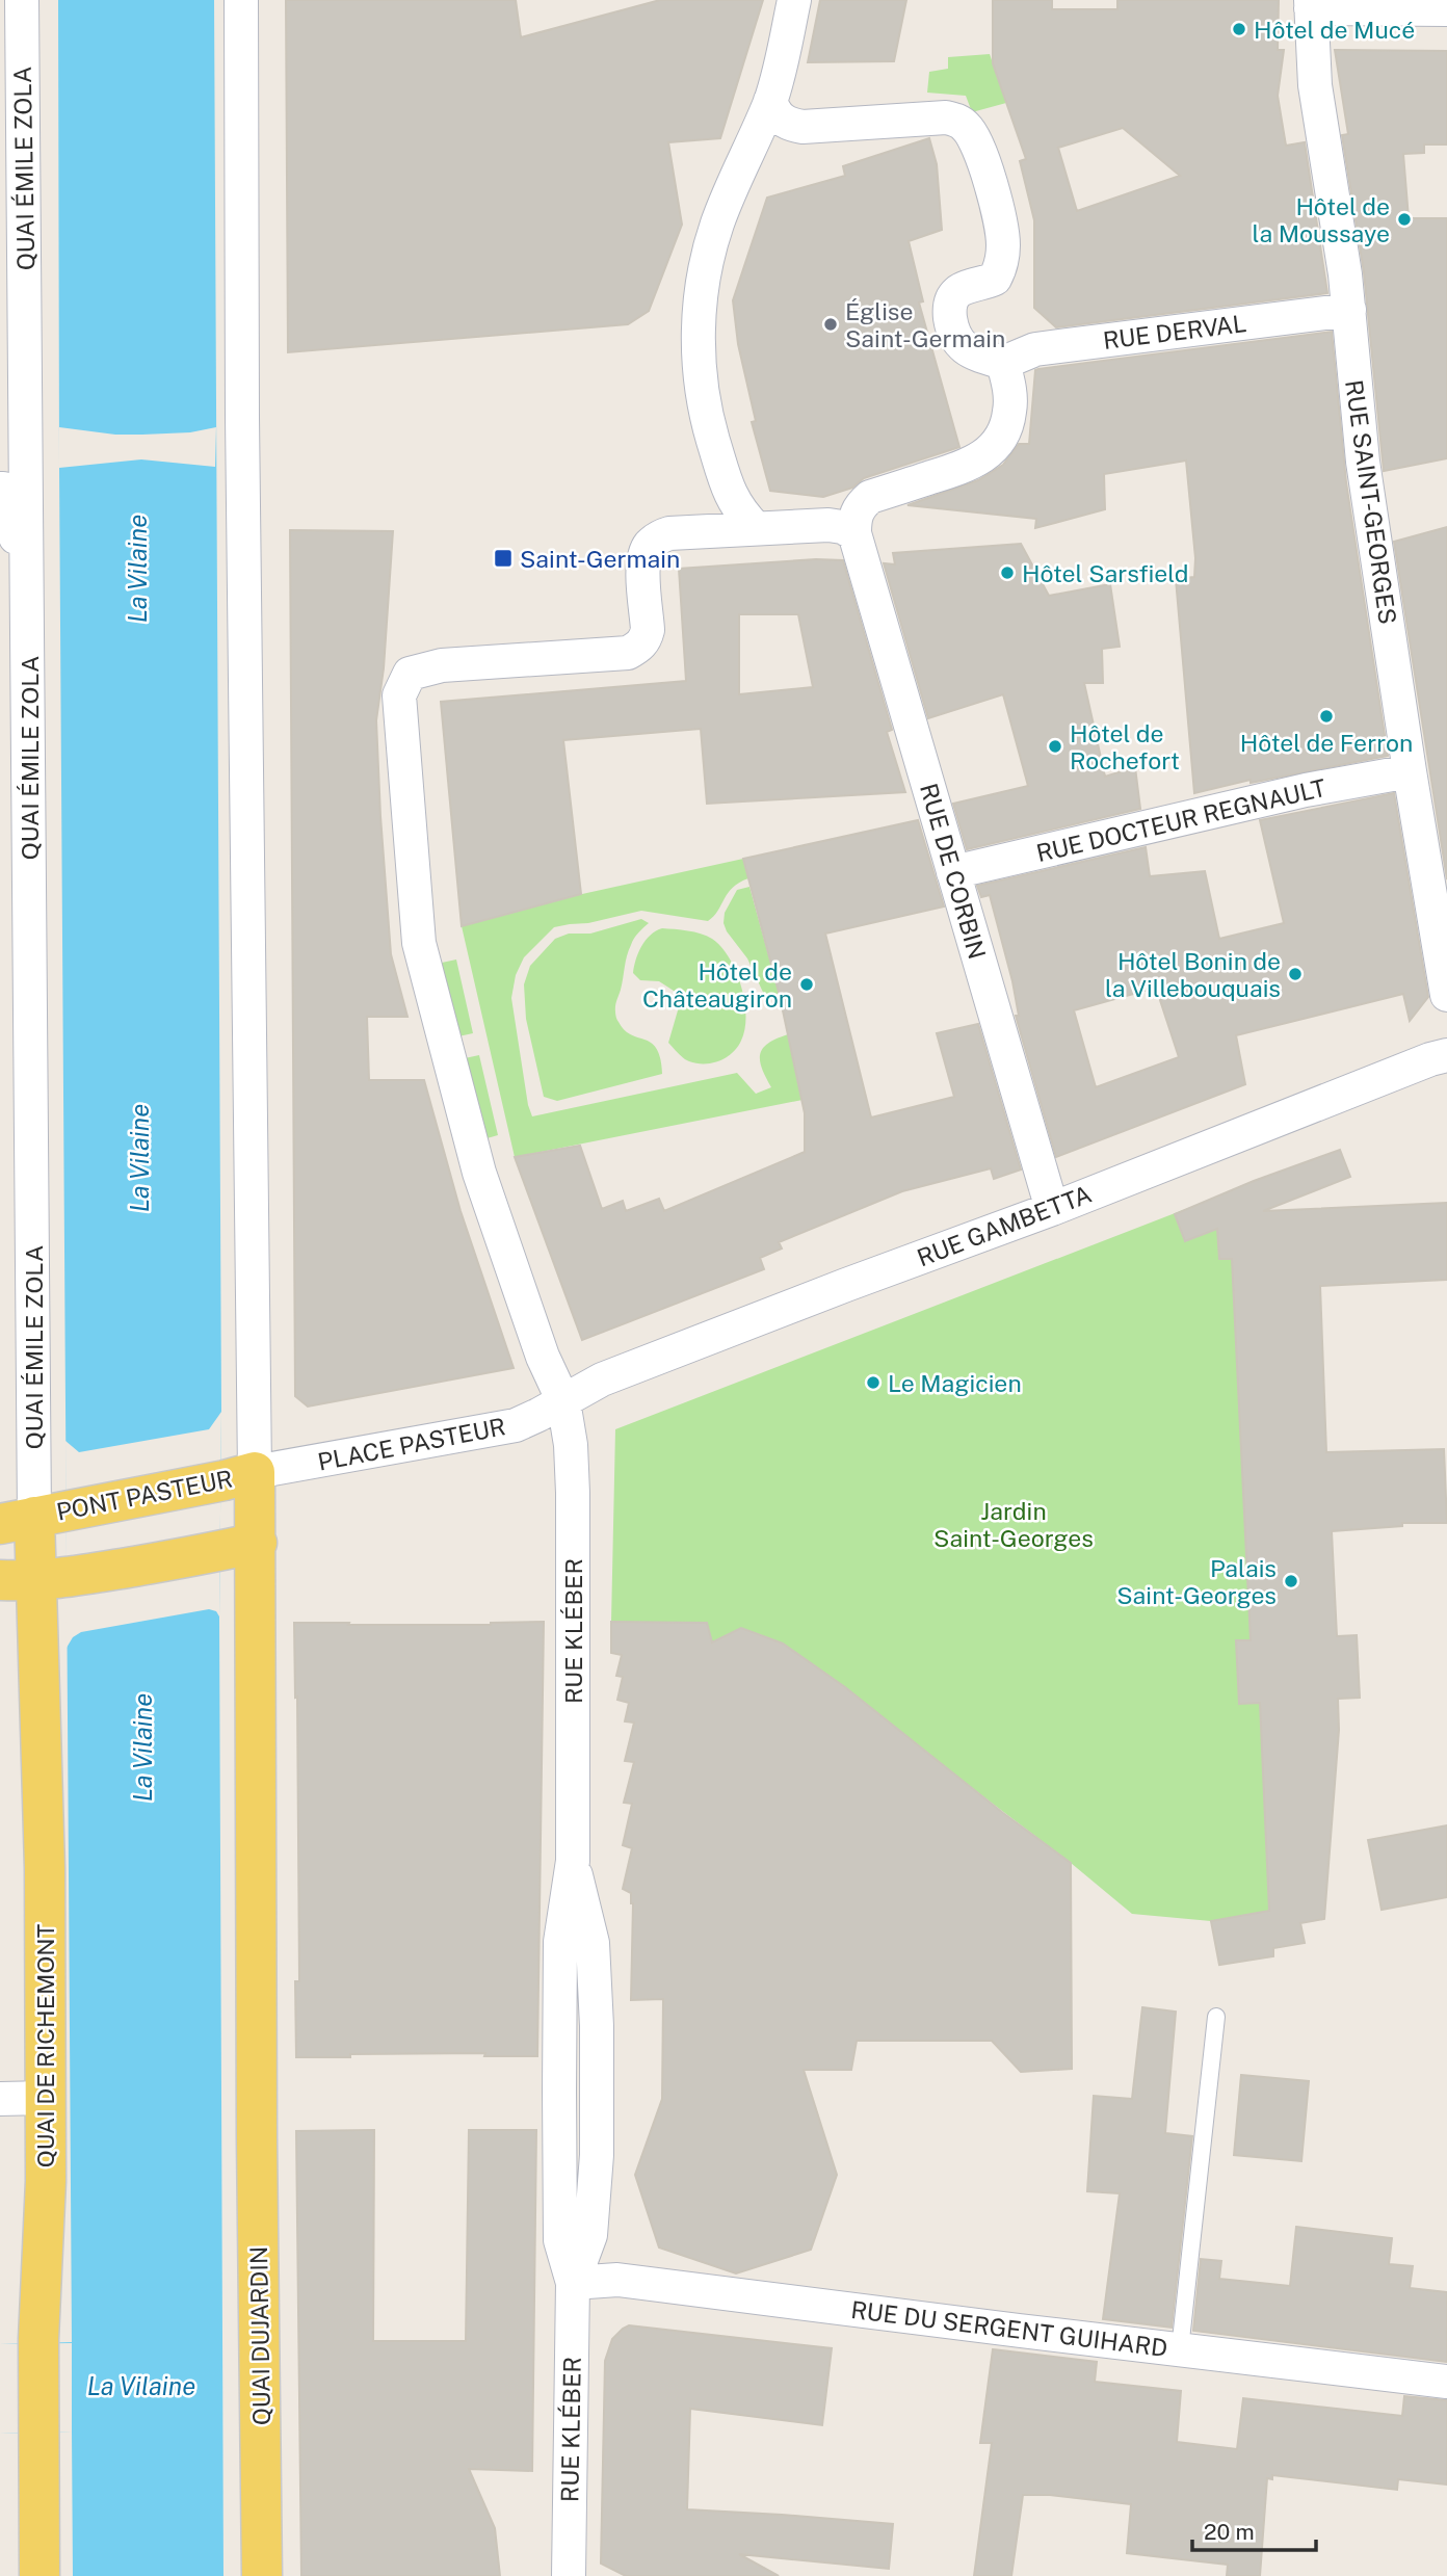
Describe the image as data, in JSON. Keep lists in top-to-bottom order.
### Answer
{
  "streets": {
    "main road": ["PONT PASTEUR", "QUAI DE RICHEMONT", "QUAI DUJARDIN"],
    "street": [
      "QUAI ÉMILE ZOLA",
      "RUE DERVAL",
      "RUE SAINT-GEORGES",
      "RUE DOCTEUR REGNAULT",
      "RUE DE CORBIN",
      "RUE GAMBETTA",
      "PLACE PASTEUR",
      "RUE KLÉBER",
      "RUE DU SERGENT GUIHARD"
    ]
  },
  "crossings": [
    ["QUAI ÉMILE ZOLA", "PONT PASTEUR"],
    ["QUAI ÉMILE ZOLA", "QUAI DE RICHEMONT"],
    ["RUE DERVAL", "RUE SAINT-GEORGES"],
    ["RUE SAINT-GEORGES", "RUE DOCTEUR REGNAULT"],
    ["RUE DOCTEUR REGNAULT", "RUE DE CORBIN"],
    ["RUE DE CORBIN", "RUE GAMBETTA"],
    ["RUE GAMBETTA", "PLACE PASTEUR"],
    ["RUE GAMBETTA", "RUE KLÉBER"],
    ["PLACE PASTEUR", "PONT PASTEUR"],
    ["PLACE PASTEUR", "RUE KLÉBER"],
    ["PLACE PASTEUR", "QUAI DUJARDIN"],
    ["PONT PASTEUR", "QUAI DE RICHEMONT"],
    ["PONT PASTEUR", "QUAI DUJARDIN"],
    ["RUE KLÉBER", "RUE DU SERGENT GUIHARD"]
  ],
  "water": ["La Vilaine"],
  "parks": ["Jardin Saint-Georges"],
  "places": {
    "other": [
      "Hôtel de Mucé",
      "Hôtel de la Moussaye",
      "Église Saint-Germain",
      "Hôtel Sarsfield",
      "Hôtel de Ferron",
      "Hôtel de Rochefort",
      "Hôtel Bonin de la Villebouquais",
      "Hôtel de Châteaugiron",
      "Le Magicien",
      "Palais Saint-Georges"
    ],
    "transit": ["Saint-Germain"]
  },
  "scale_bar": "20 m"
}
